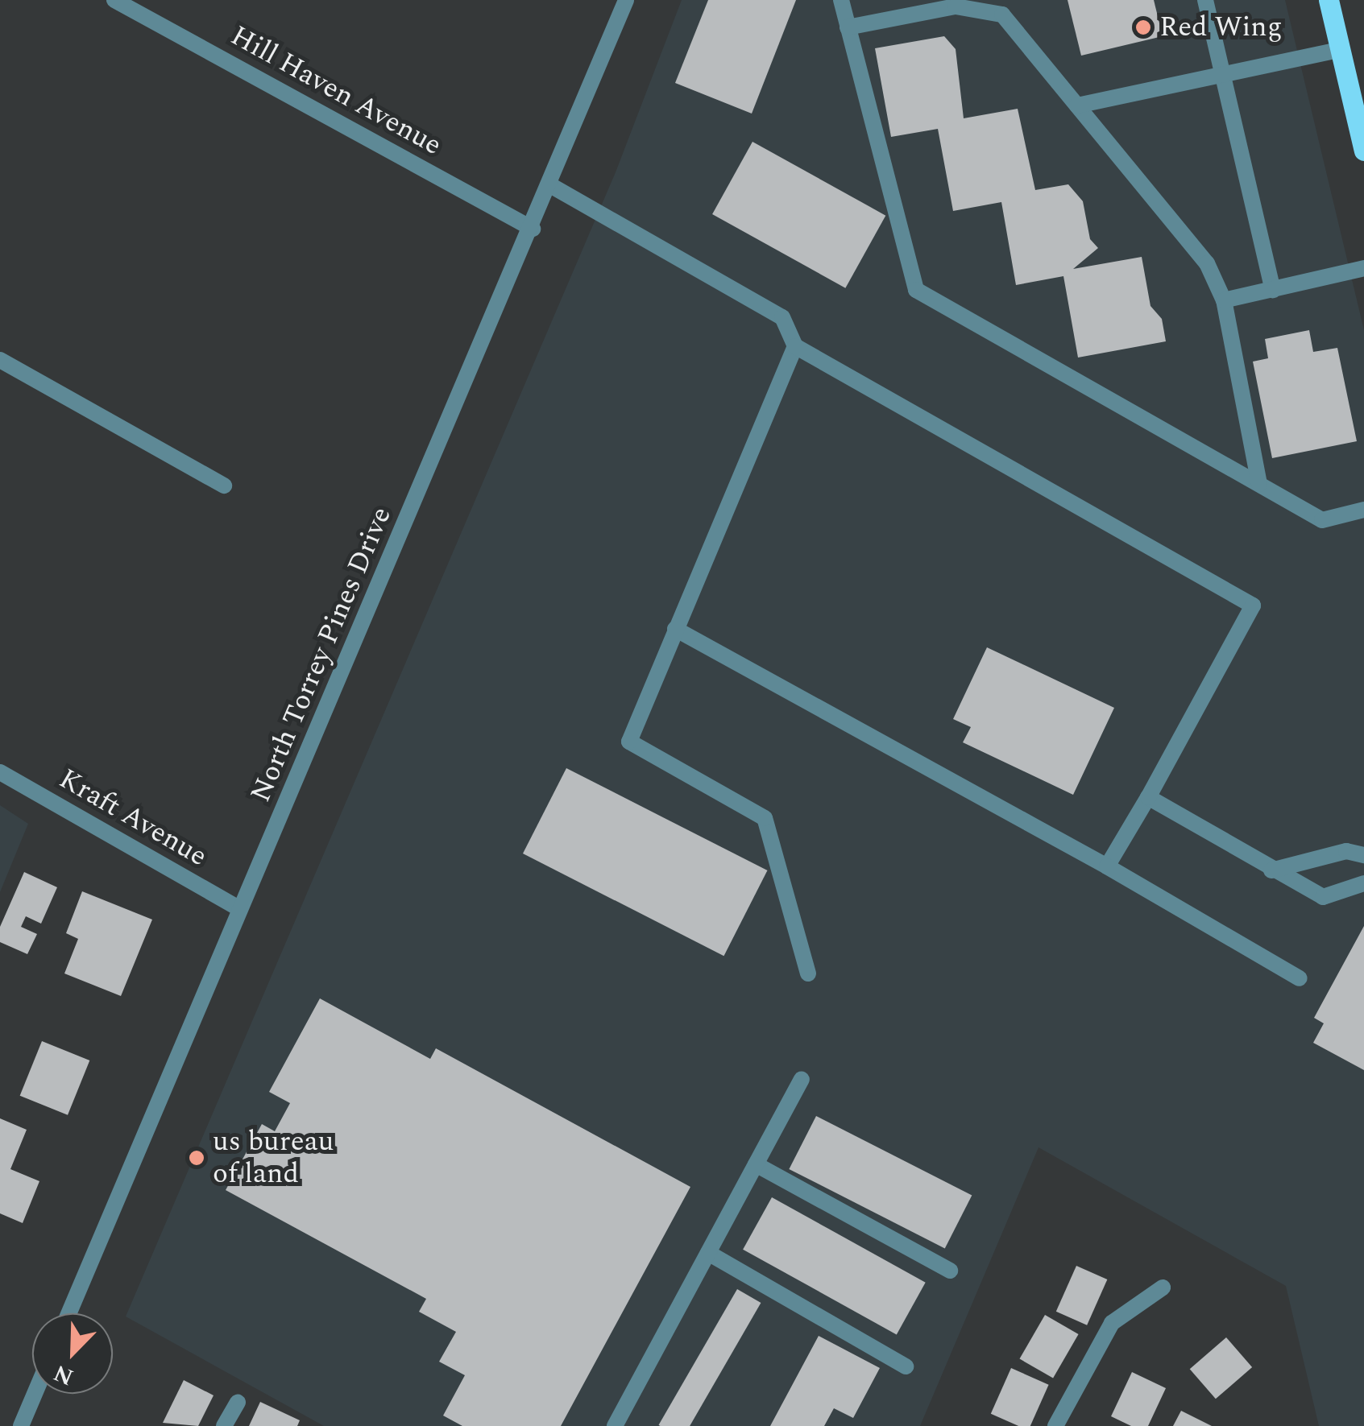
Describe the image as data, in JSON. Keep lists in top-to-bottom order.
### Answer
{
  "streets": {
    "street": ["Hill Haven Avenue", "North Torrey Pines Drive", "Kraft Avenue"]
  },
  "crossings": [
    ["Hill Haven Avenue", "North Torrey Pines Drive"],
    ["North Torrey Pines Drive", "Kraft Avenue"]
  ],
  "places": ["Red Wing", "us bureau of land"],
  "north": "bottom left"
}
